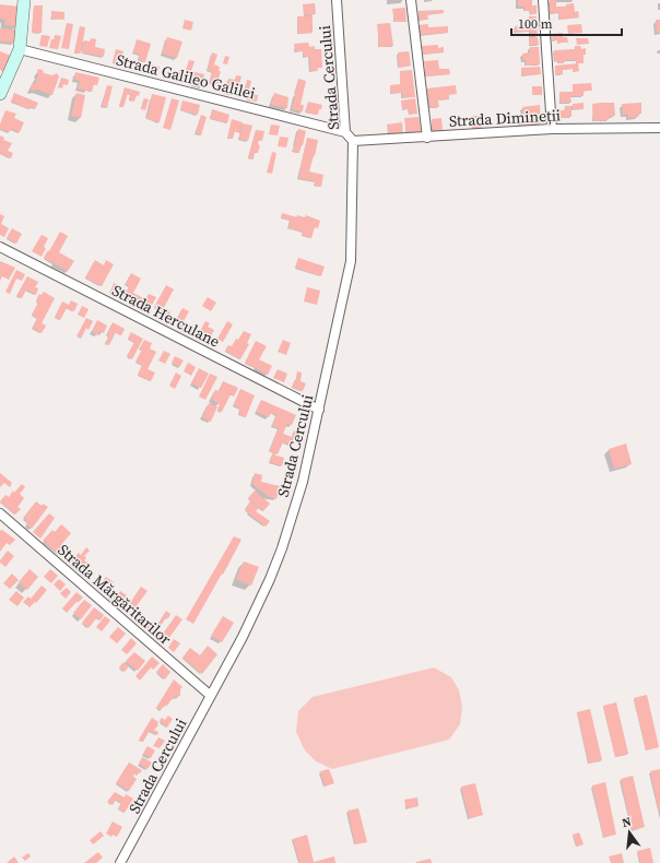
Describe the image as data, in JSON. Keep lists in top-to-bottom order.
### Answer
{
  "streets": {
    "street": [
      "Strada Galileo Galilei",
      "Strada Cercului",
      "Strada Dimineții",
      "Strada Herculane",
      "Strada Mărgăritarilor"
    ]
  },
  "crossings": [
    ["Strada Galileo Galilei", "Strada Cercului"],
    ["Strada Cercului", "Strada Dimineții"],
    ["Strada Cercului", "Strada Herculane"],
    ["Strada Cercului", "Strada Mărgăritarilor"]
  ],
  "scale_bar": "100 m",
  "north": "top"
}
